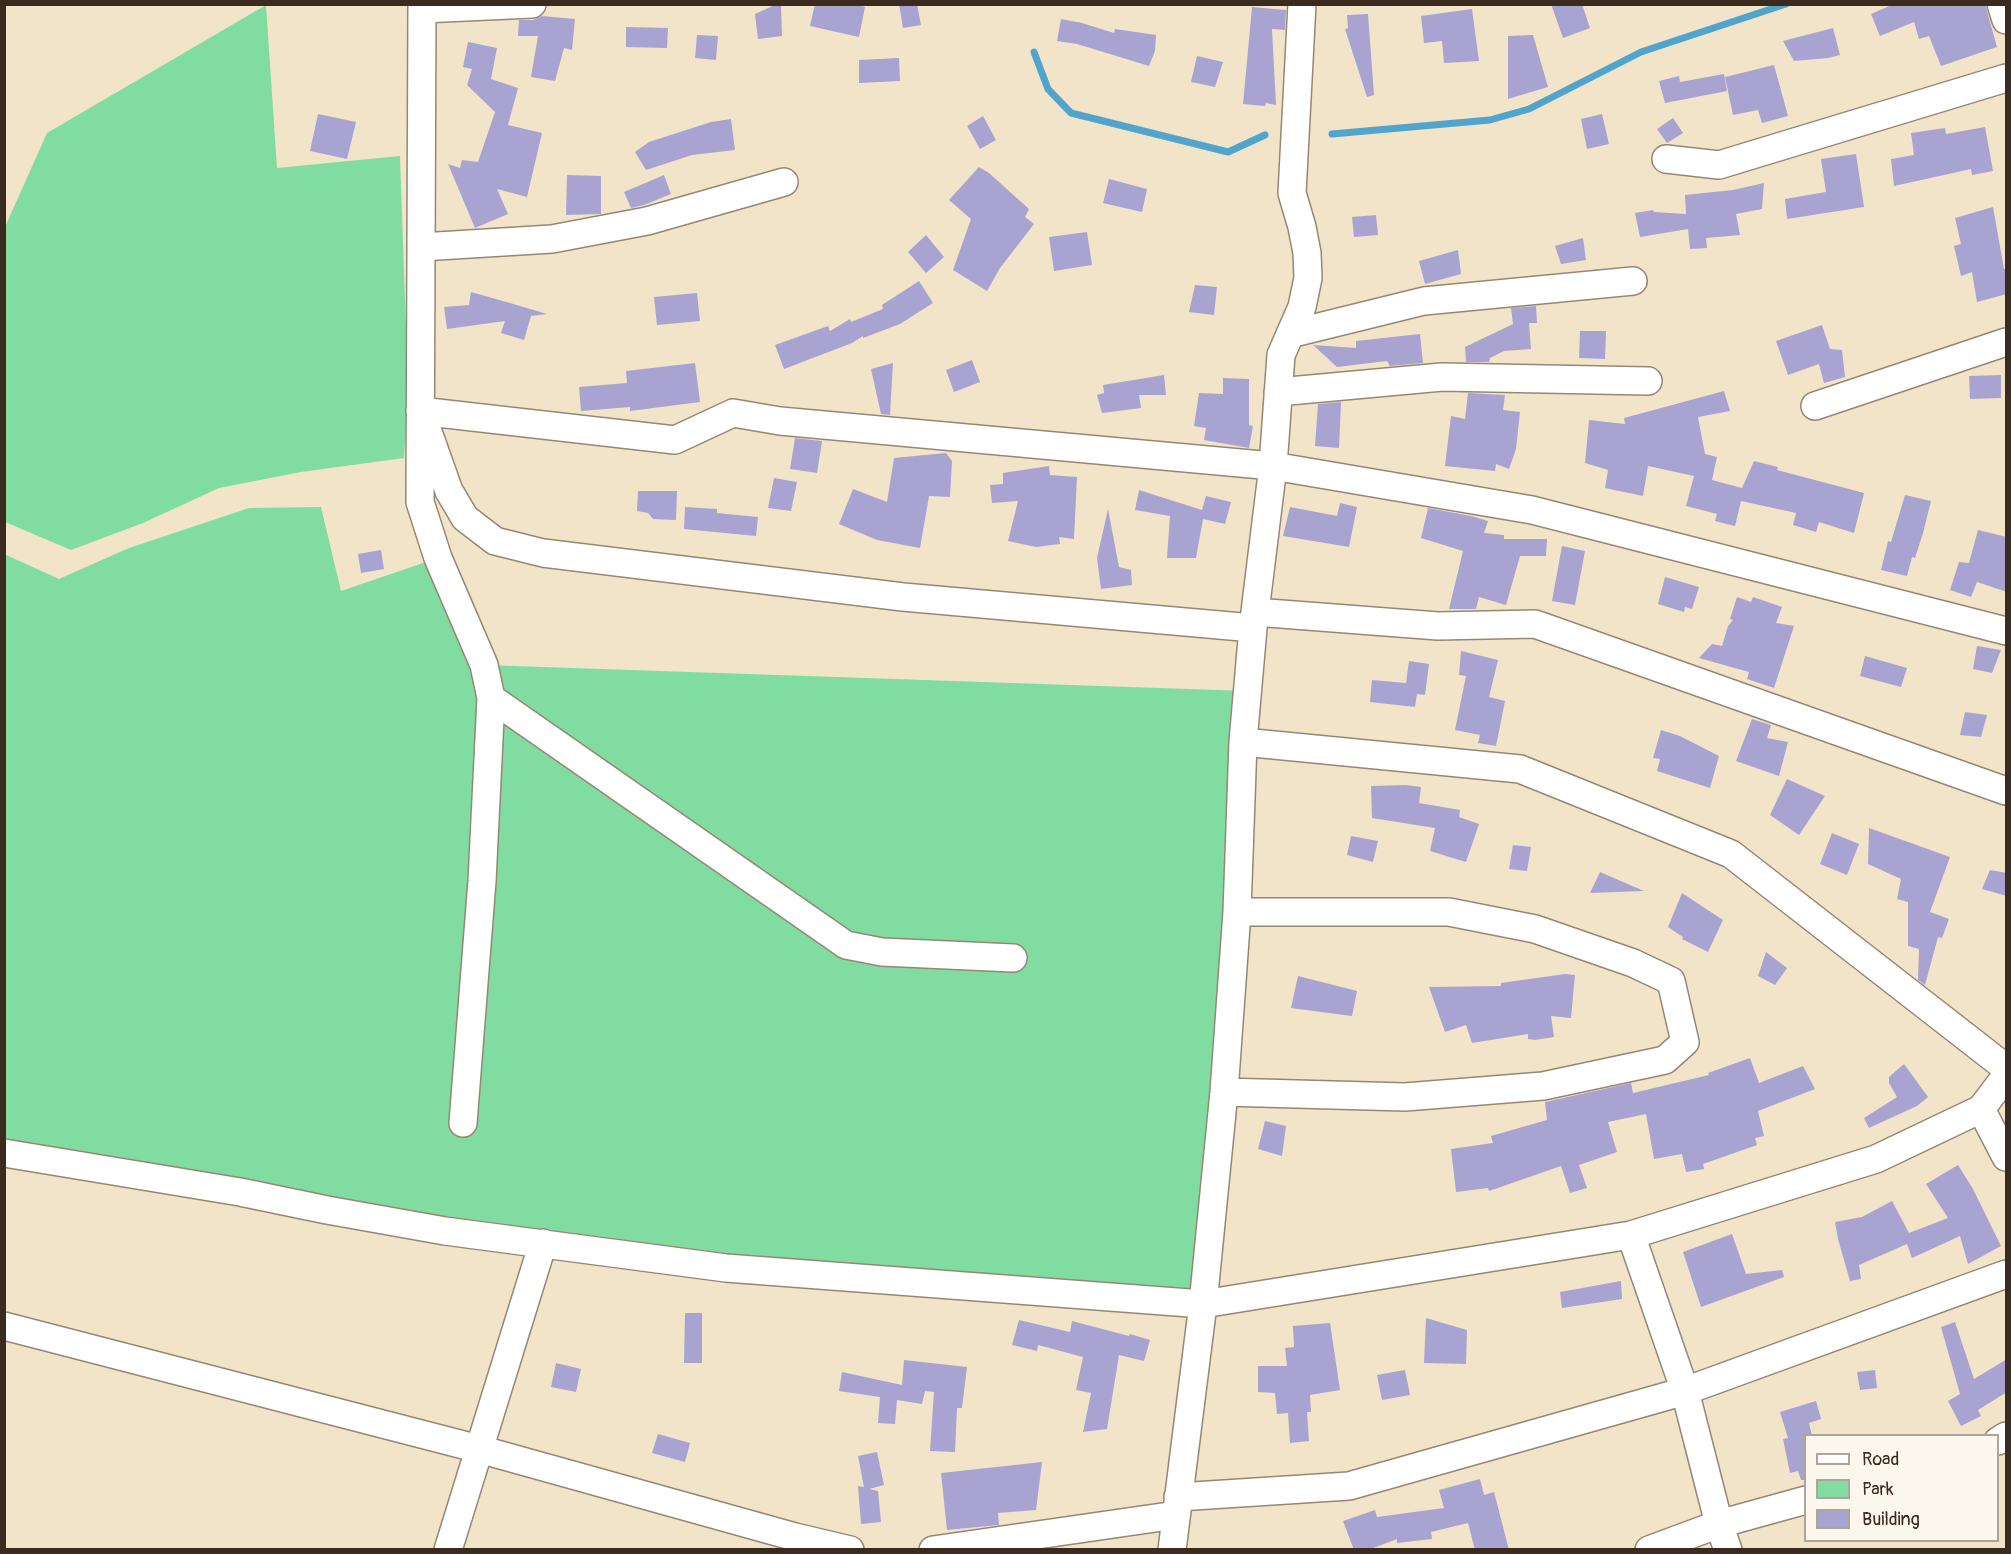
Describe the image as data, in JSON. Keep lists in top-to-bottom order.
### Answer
{
  "legend": ["Road", "Park", "Building"]
}
